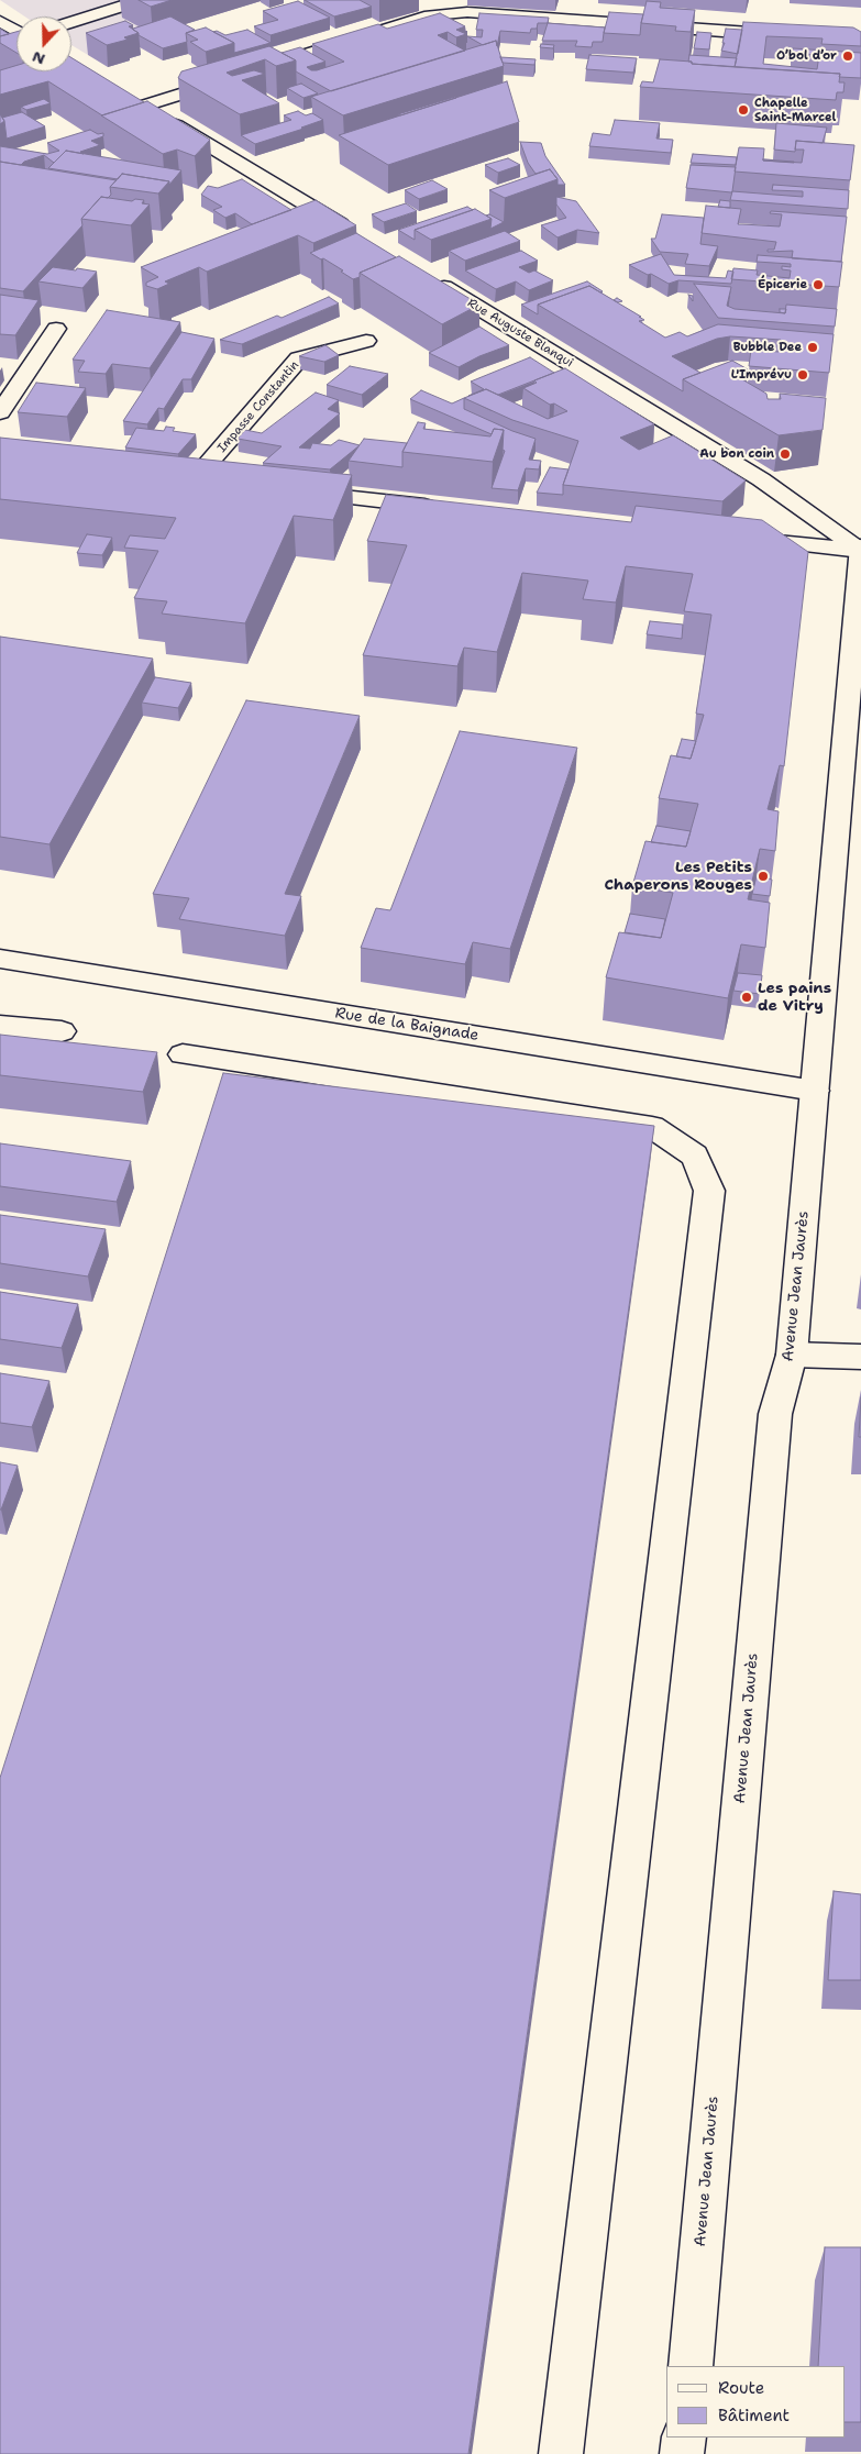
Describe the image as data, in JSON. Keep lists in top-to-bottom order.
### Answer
{
  "streets": {
    "street": [
      "Rue Auguste Blanqui",
      "Impasse Constantin",
      "Rue de la Baignade",
      "Avenue Jean Jaurès"
    ]
  },
  "crossings": [
    ["Rue Auguste Blanqui", "Avenue Jean Jaurès"],
    ["Rue de la Baignade", "Avenue Jean Jaurès"]
  ],
  "places": [
    "O’bol d’or",
    "Chapelle Saint-Marcel",
    "Épicerie",
    "Bubble Dee",
    "L'Imprévu",
    "Au bon coin",
    "Les Petits Chaperons Rouges",
    "Les pains de Vitry"
  ],
  "legend": ["Route", "Bâtiment"],
  "north": "bottom"
}
